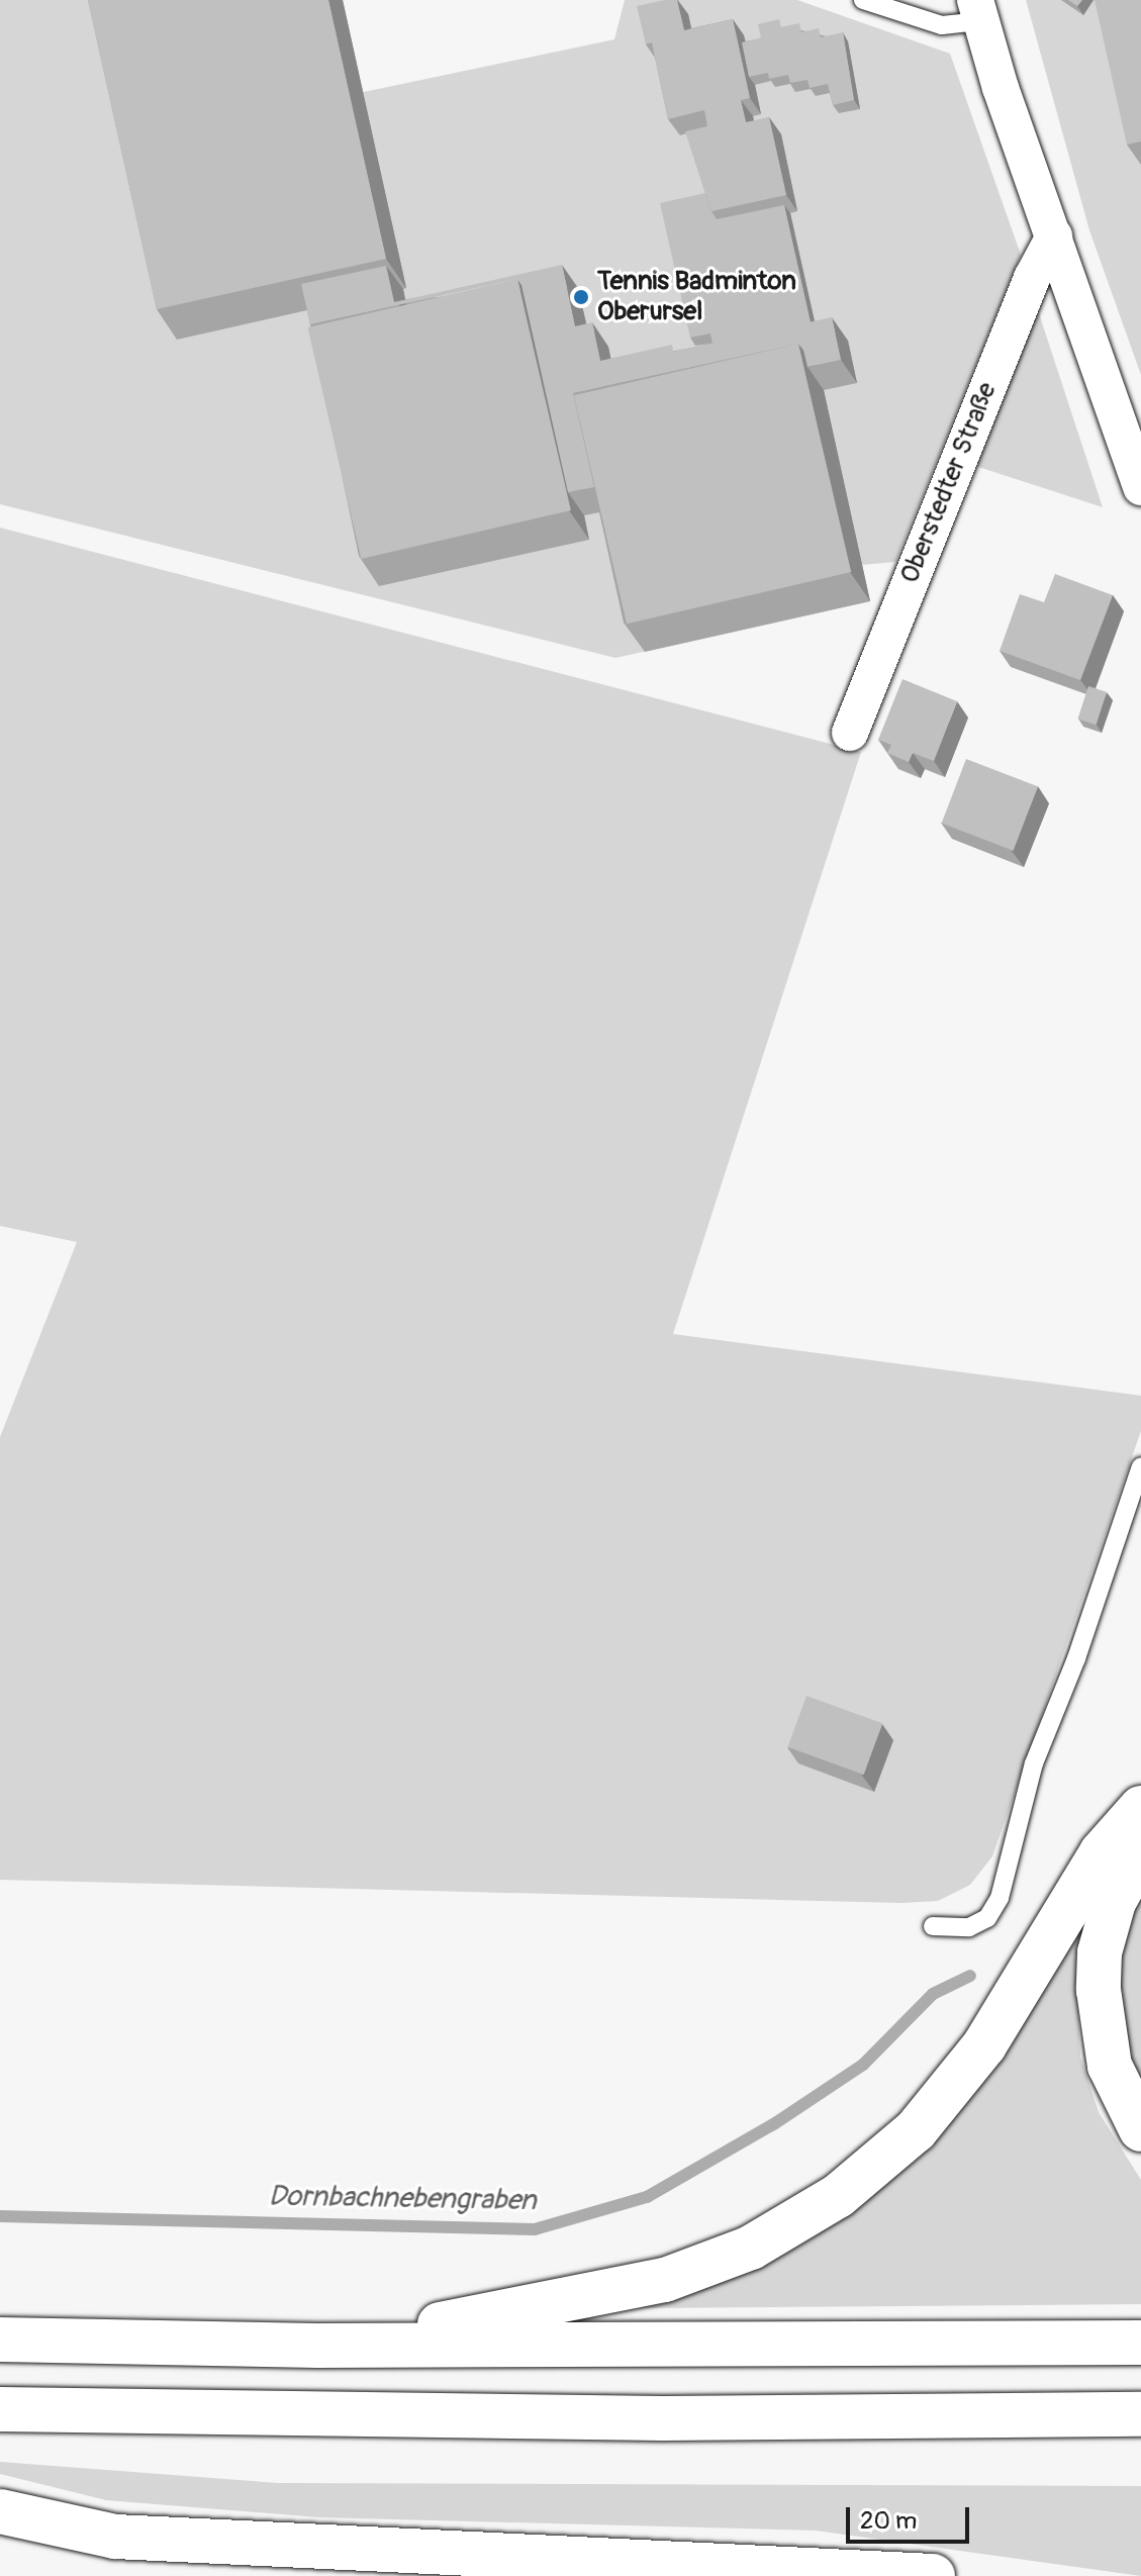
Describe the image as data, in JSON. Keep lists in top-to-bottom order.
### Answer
{
  "streets": {
    "street": ["Oberstedter Straße"]
  },
  "water": ["Dornbachnebengraben"],
  "places": ["Tennis Badminton Oberursel"],
  "scale_bar": "20 m"
}
